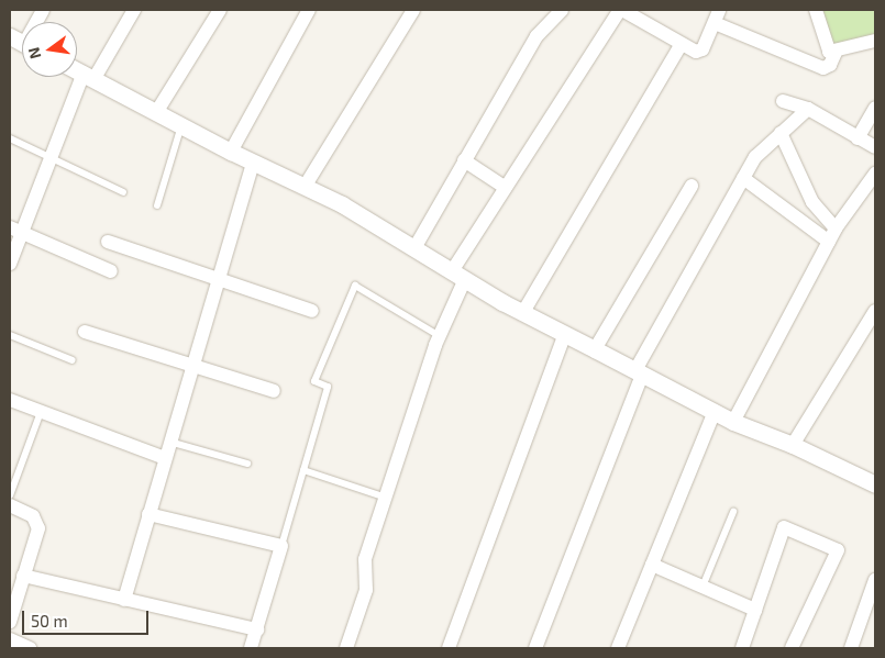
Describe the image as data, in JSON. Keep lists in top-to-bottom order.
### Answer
{
  "scale_bar": "50 m",
  "north": "left"
}
